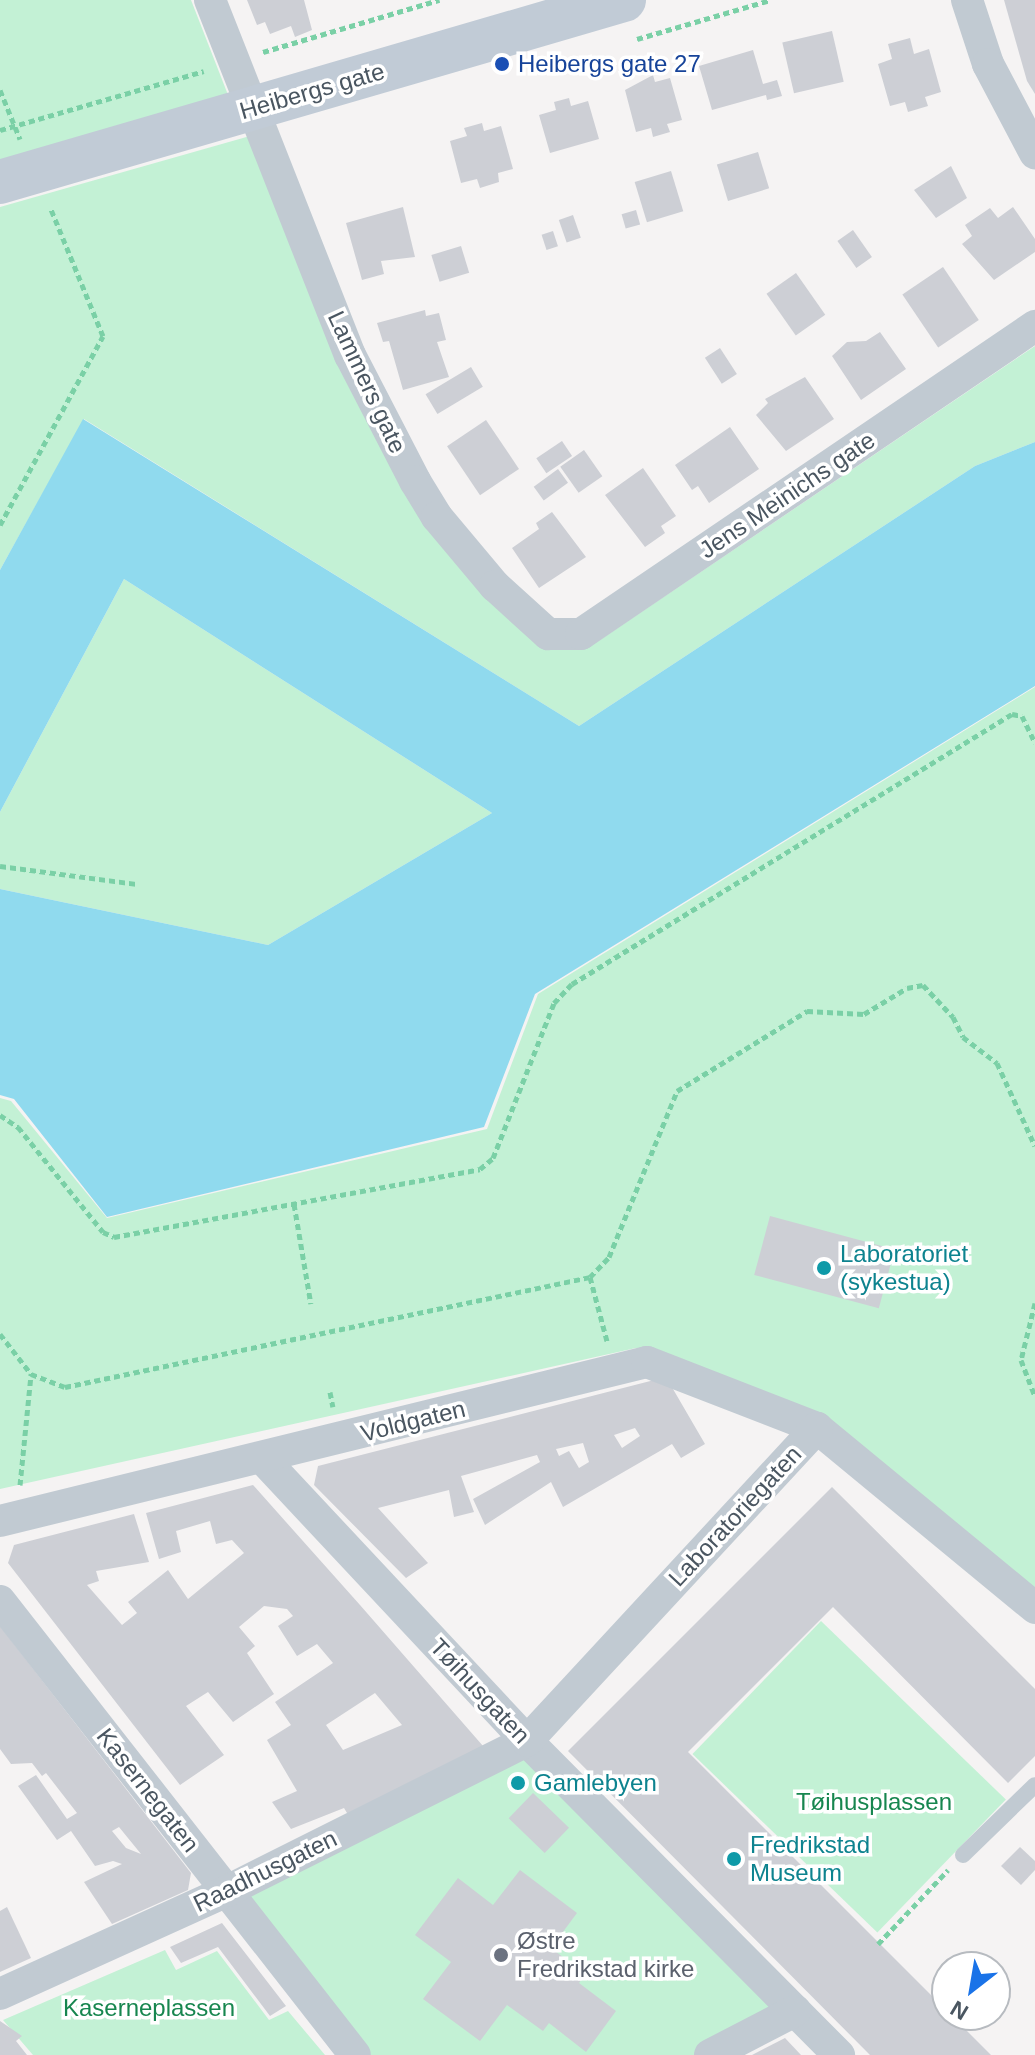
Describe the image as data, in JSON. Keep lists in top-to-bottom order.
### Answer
{
  "streets": {
    "street": [
      "Heibergs gate",
      "Lammers gate",
      "Jens Meinichs gate",
      "Voldgaten",
      "Laboratoriegaten",
      "Tøihusgaten",
      "Kasernegaten",
      "Raadhusgaten"
    ]
  },
  "crossings": [
    ["Heibergs gate", "Lammers gate"],
    ["Lammers gate", "Jens Meinichs gate"],
    ["Voldgaten", "Laboratoriegaten"],
    ["Voldgaten", "Tøihusgaten"],
    ["Laboratoriegaten", "Tøihusgaten"],
    ["Laboratoriegaten", "Raadhusgaten"],
    ["Tøihusgaten", "Raadhusgaten"],
    ["Kasernegaten", "Raadhusgaten"]
  ],
  "parks": ["Tøihusplassen", "Kaserneplassen"],
  "places": [
    "Heibergs gate 27",
    "Laboratoriet (sykestua)",
    "Gamlebyen",
    "Fredrikstad Museum",
    "Østre Fredrikstad kirke"
  ],
  "north": "bottom left"
}
